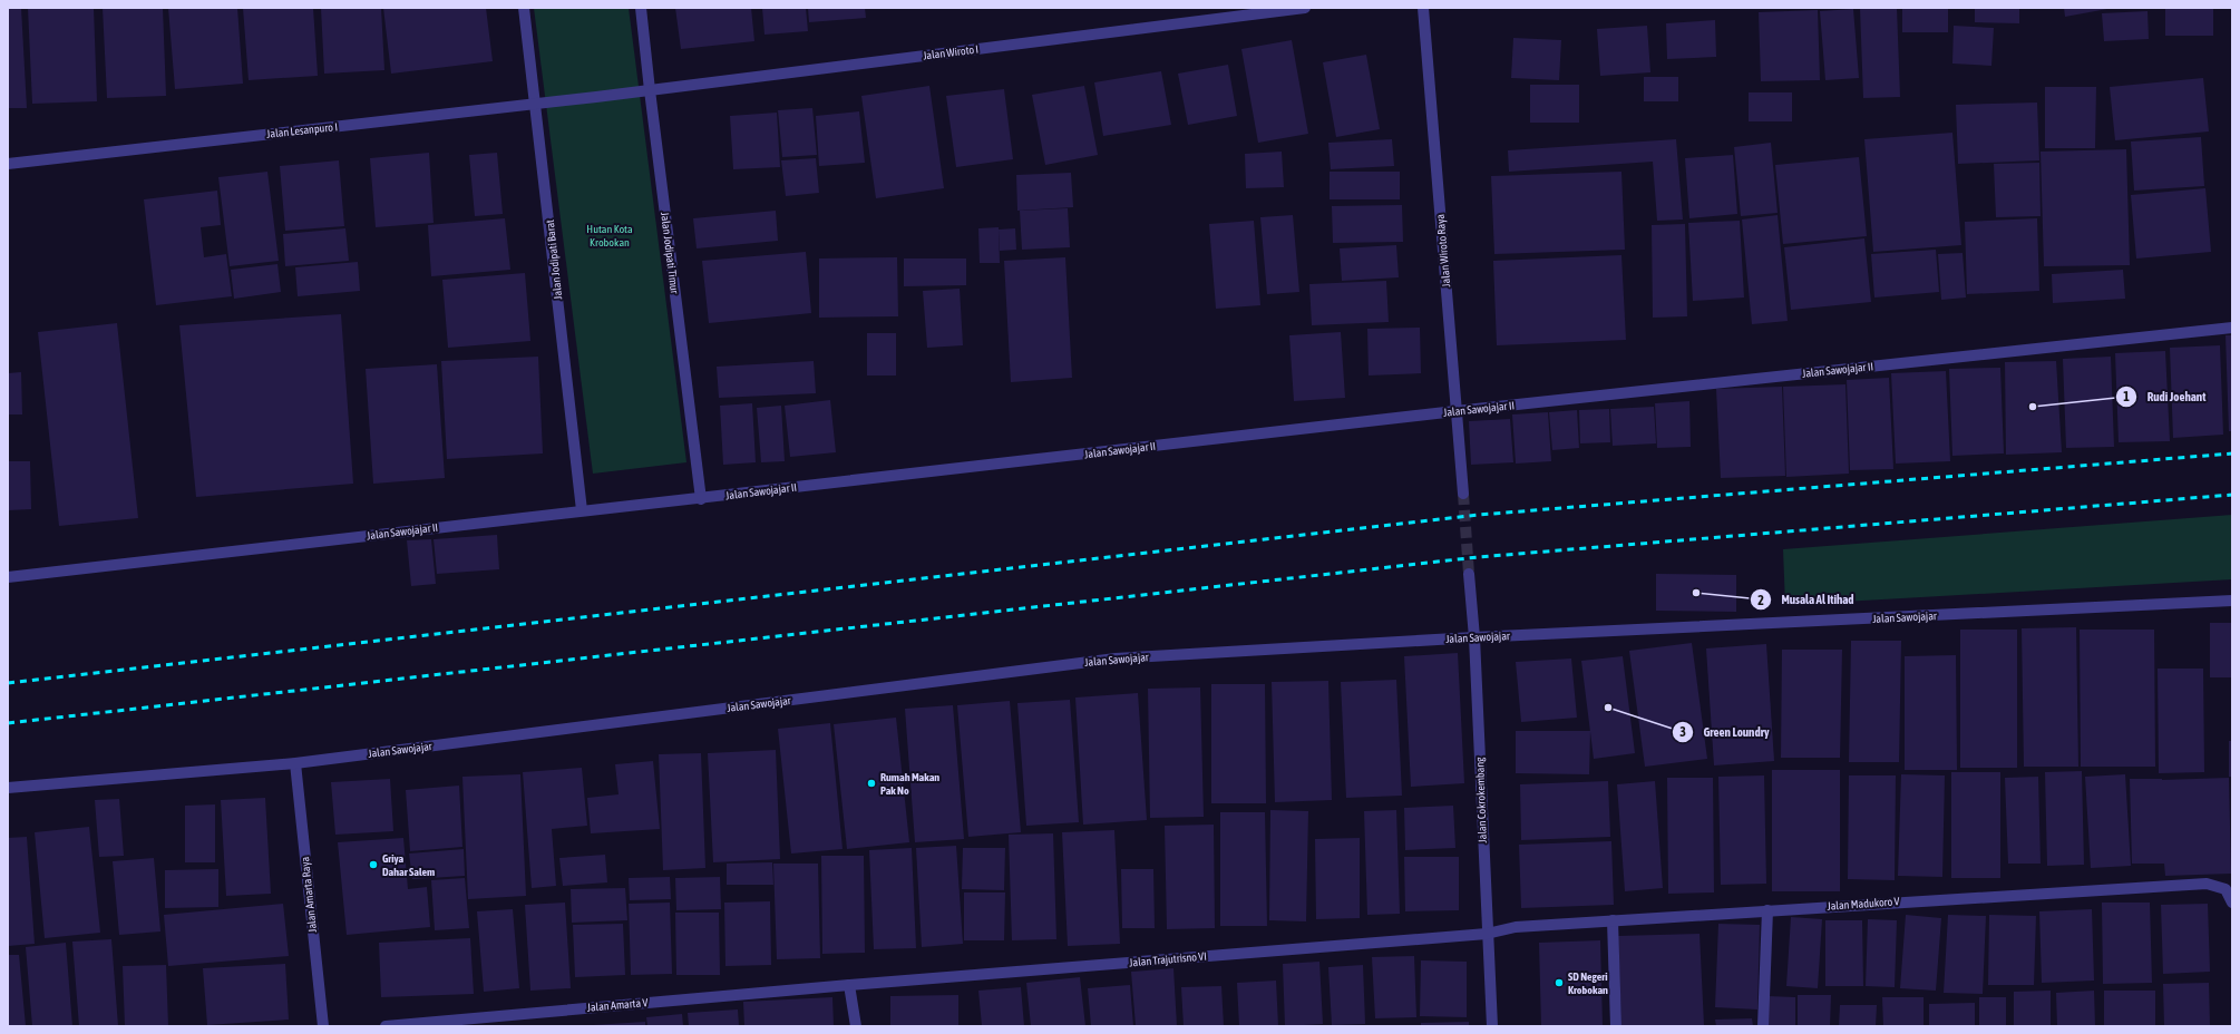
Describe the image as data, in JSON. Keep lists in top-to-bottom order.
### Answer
{
  "streets": {
    "street": [
      "Jalan Wiroto I",
      "Jalan Lesanpuro I",
      "Jalan Wiroto Raya",
      "Jalan Jodipati Timur",
      "Jalan Jodipati Barat",
      "Jalan Sawojajar II",
      "Jalan Sawojajar",
      "Jalan Cokrokembang",
      "Jalan Amarta Raya",
      "Jalan Madukoro V",
      "Jalan Trajutrisno VI",
      "Jalan Amarta V"
    ]
  },
  "crossings": [
    ["Jalan Wiroto I", "Jalan Lesanpuro I"],
    ["Jalan Wiroto I", "Jalan Jodipati Timur"],
    ["Jalan Lesanpuro I", "Jalan Jodipati Barat"],
    ["Jalan Wiroto Raya", "Jalan Sawojajar II"],
    ["Jalan Jodipati Timur", "Jalan Sawojajar II"],
    ["Jalan Jodipati Barat", "Jalan Sawojajar II"],
    ["Jalan Sawojajar", "Jalan Cokrokembang"],
    ["Jalan Sawojajar", "Jalan Amarta Raya"],
    ["Jalan Cokrokembang", "Jalan Madukoro V"],
    ["Jalan Cokrokembang", "Jalan Trajutrisno VI"],
    ["Jalan Madukoro V", "Jalan Trajutrisno VI"],
    ["Jalan Trajutrisno VI", "Jalan Amarta V"]
  ],
  "parks": ["Hutan Kota Krobokan"],
  "places": [
    "Rudi Joehant",
    "Musala Al Itihad",
    "Green Loundry",
    "Rumah Makan Pak No",
    "Griya Dahar Salem",
    "SD Negeri Krobokan"
  ]
}
